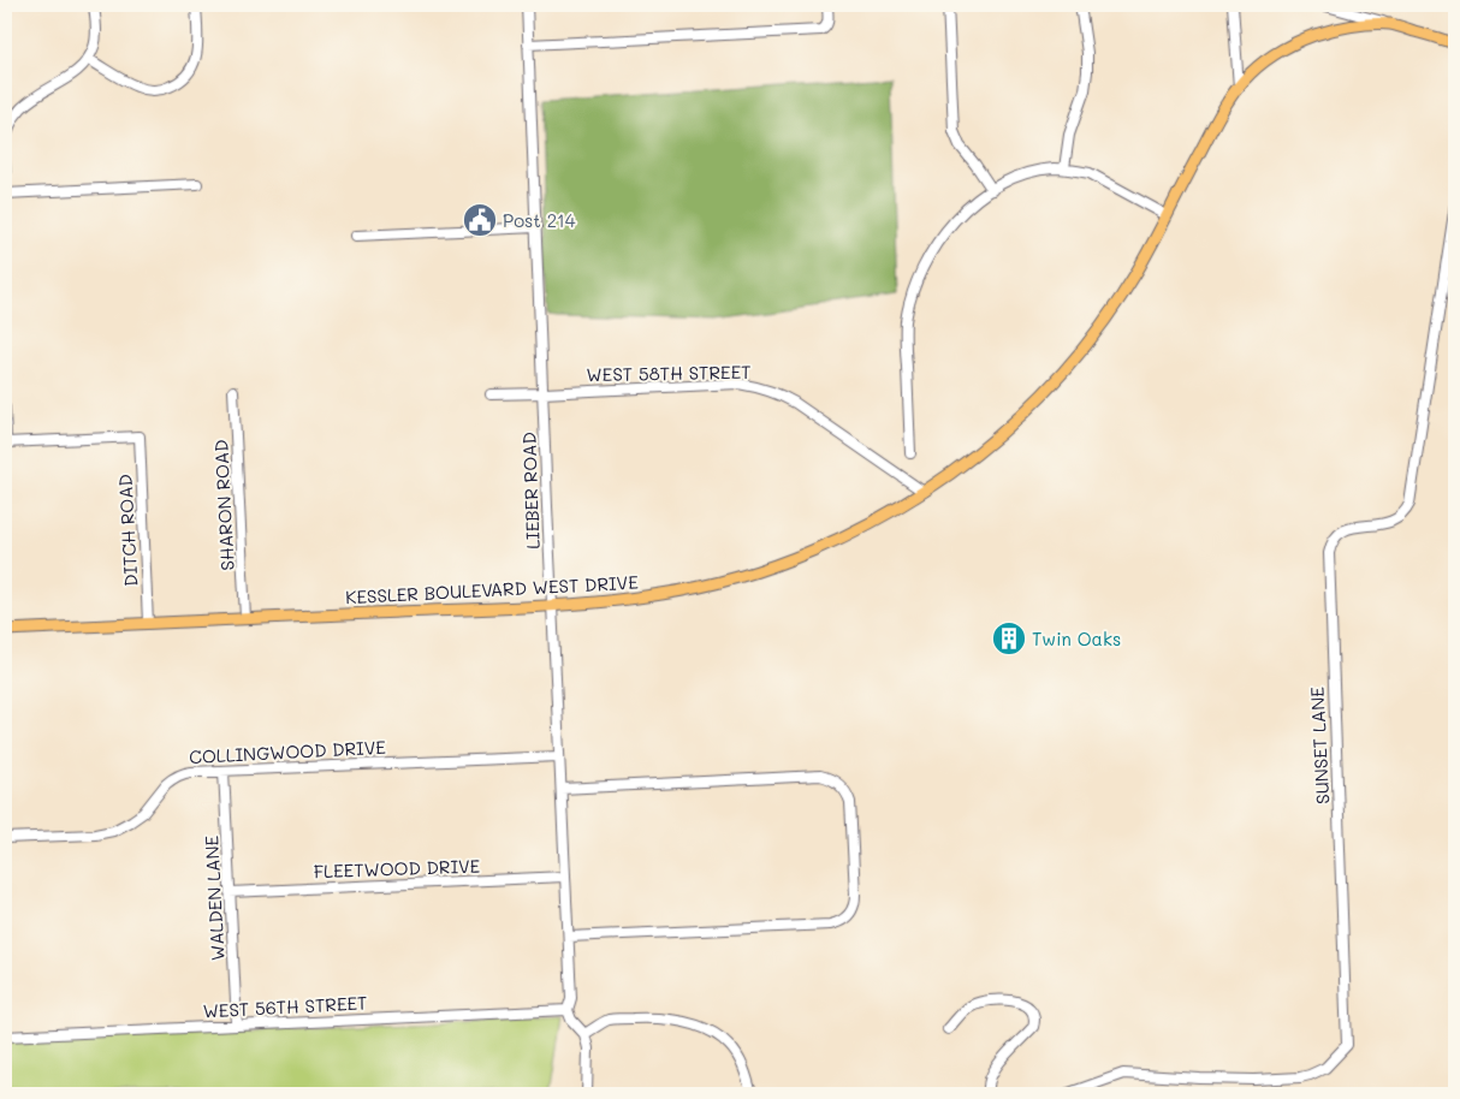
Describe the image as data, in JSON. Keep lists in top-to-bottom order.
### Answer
{
  "streets": {
    "main road": ["KESSLER BOULEVARD WEST DRIVE"],
    "street": [
      "WEST 58TH STREET",
      "LIEBER ROAD",
      "SHARON ROAD",
      "DITCH ROAD",
      "SUNSET LANE",
      "COLLINGWOOD DRIVE",
      "FLEETWOOD DRIVE",
      "WALDEN LANE",
      "WEST 56TH STREET"
    ]
  },
  "crossings": [
    ["WEST 58TH STREET", "LIEBER ROAD"],
    ["WEST 58TH STREET", "KESSLER BOULEVARD WEST DRIVE"],
    ["LIEBER ROAD", "KESSLER BOULEVARD WEST DRIVE"],
    ["LIEBER ROAD", "COLLINGWOOD DRIVE"],
    ["LIEBER ROAD", "FLEETWOOD DRIVE"],
    ["LIEBER ROAD", "WEST 56TH STREET"],
    ["SHARON ROAD", "KESSLER BOULEVARD WEST DRIVE"],
    ["DITCH ROAD", "KESSLER BOULEVARD WEST DRIVE"],
    ["COLLINGWOOD DRIVE", "WALDEN LANE"],
    ["FLEETWOOD DRIVE", "WALDEN LANE"],
    ["WALDEN LANE", "WEST 56TH STREET"]
  ],
  "places": {
    "public building": ["Post 214"],
    "building": ["Twin Oaks"]
  }
}
